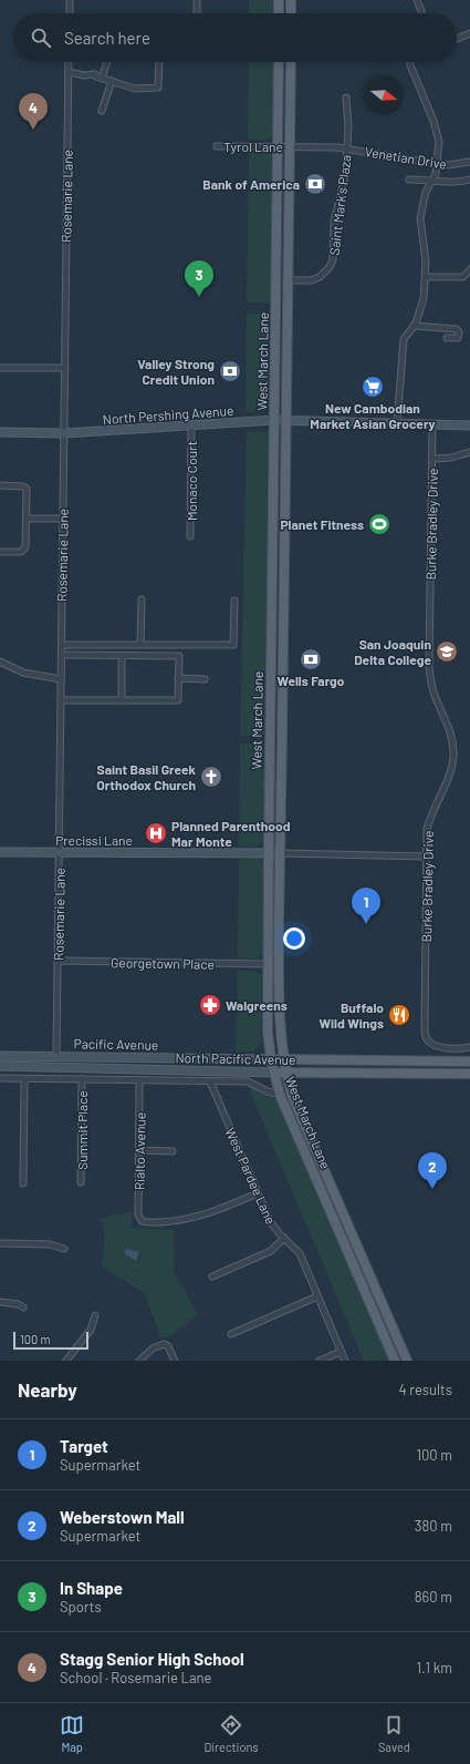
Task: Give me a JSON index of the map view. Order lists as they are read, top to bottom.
{
  "streets": {
    "main road": [
      "West March Lane",
      "North Pershing Avenue",
      "Precissi Lane",
      "Pacific Avenue",
      "North Pacific Avenue"
    ],
    "street": [
      "Tyrol Lane",
      "Venetian Drive",
      "Rosemarie Lane",
      "Saint Mark's Plaza",
      "Monaco Court",
      "Burke Bradley Drive",
      "Georgetown Place",
      "Summit Place",
      "Rialto Avenue",
      "West Pardee Lane"
    ]
  },
  "crossings": [
    ["Tyrol Lane", "Venetian Drive"],
    ["Tyrol Lane", "West March Lane"],
    ["Venetian Drive", "Saint Mark's Plaza"],
    ["Venetian Drive", "West March Lane"],
    ["Rosemarie Lane", "North Pershing Avenue"],
    ["Rosemarie Lane", "Precissi Lane"],
    ["Rosemarie Lane", "Georgetown Place"],
    ["Rosemarie Lane", "Pacific Avenue"],
    ["Saint Mark's Plaza", "West March Lane"],
    ["West March Lane", "North Pershing Avenue"],
    ["West March Lane", "Precissi Lane"],
    ["West March Lane", "Georgetown Place"],
    ["West March Lane", "Pacific Avenue"],
    ["West March Lane", "North Pacific Avenue"],
    ["North Pershing Avenue", "Monaco Court"],
    ["North Pershing Avenue", "Burke Bradley Drive"],
    ["Burke Bradley Drive", "Precissi Lane"],
    ["Rialto Avenue", "West Pardee Lane"]
  ],
  "places": {
    "bank": ["Bank of America", "Valley Strong Credit Union", "Wells Fargo"],
    "supermarket": ["New Cambodian Market Asian Grocery"],
    "sports": ["Planet Fitness"],
    "school or university": ["San Joaquin Delta College"],
    "church": ["Saint Basil Greek Orthodox Church"],
    "hospital": ["Planned Parenthood Mar Monte"],
    "pharmacy": ["Walgreens"],
    "restaurant": ["Buffalo Wild Wings"]
  },
  "scale_bar": "100 m",
  "north": "right",
  "page": {
    "search": "Search here",
    "pins": [
      "4",
      "3",
      "1",
      "2"
    ],
    "scale": "100 m",
    "heading": ["Nearby", "4 results"],
    "list": [
      {
        "mark": "1",
        "name": "Target",
        "note": "Supermarket",
        "value": "100 m"
      },
      {
        "mark": "2",
        "name": "Weberstown Mall",
        "note": "Supermarket",
        "value": "380 m"
      },
      {
        "mark": "3",
        "name": "In Shape",
        "note": "Sports",
        "value": "860 m"
      },
      {
        "mark": "4",
        "name": "Stagg Senior High School",
        "note": "School · Rosemarie Lane",
        "value": "1.1 km"
      }
    ],
    "nav": ["Map", "Directions", "Saved"]
  }
}
